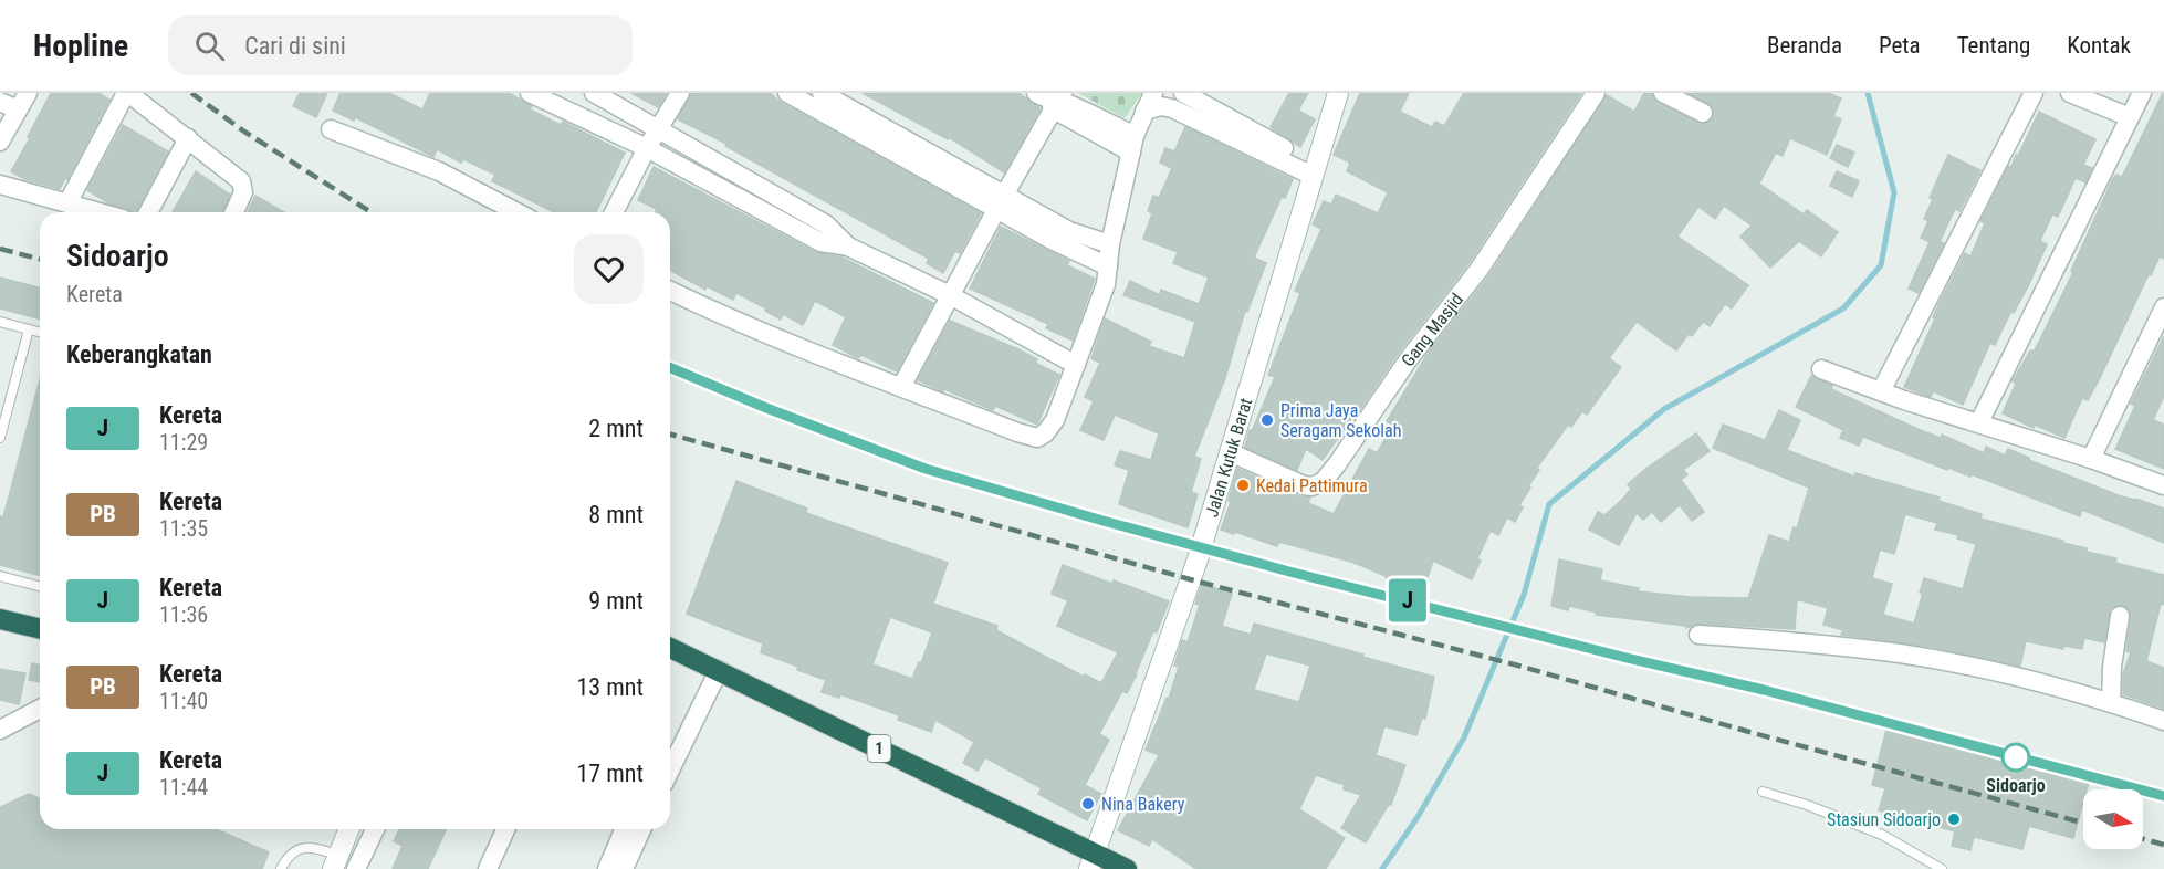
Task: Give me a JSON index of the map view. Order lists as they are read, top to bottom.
{
  "streets": {
    "highway": ["1"],
    "street": ["Gang Masjid", "Jalan Kutuk Barat"]
  },
  "crossings": [
    ["Gang Masjid", "Jalan Kutuk Barat"],
    ["Jalan Kutuk Barat", "1"]
  ],
  "places": [
    "Prima Jaya Seragam Sekolah",
    "Kedai Pattimura",
    "Sidoarjo",
    "Nina Bakery",
    "Stasiun Sidoarjo"
  ],
  "north": "right",
  "page": {
    "header": "Hopline",
    "search": "Cari di sini",
    "nav": [
      "Beranda",
      "Peta",
      "Tentang",
      "Kontak"
    ],
    "on_map": "J",
    "heading": [
      ["Sidoarjo", "Kereta"],
      "Keberangkatan"
    ],
    "list": [
      {
        "mark": "J",
        "name": "Kereta",
        "note": "11:29",
        "value": "2 mnt"
      },
      {
        "mark": "PB",
        "name": "Kereta",
        "note": "11:35",
        "value": "8 mnt"
      },
      {
        "mark": "J",
        "name": "Kereta",
        "note": "11:36",
        "value": "9 mnt"
      },
      {
        "mark": "PB",
        "name": "Kereta",
        "note": "11:40",
        "value": "13 mnt"
      },
      {
        "mark": "J",
        "name": "Kereta",
        "note": "11:44",
        "value": "17 mnt"
      }
    ]
  }
}
